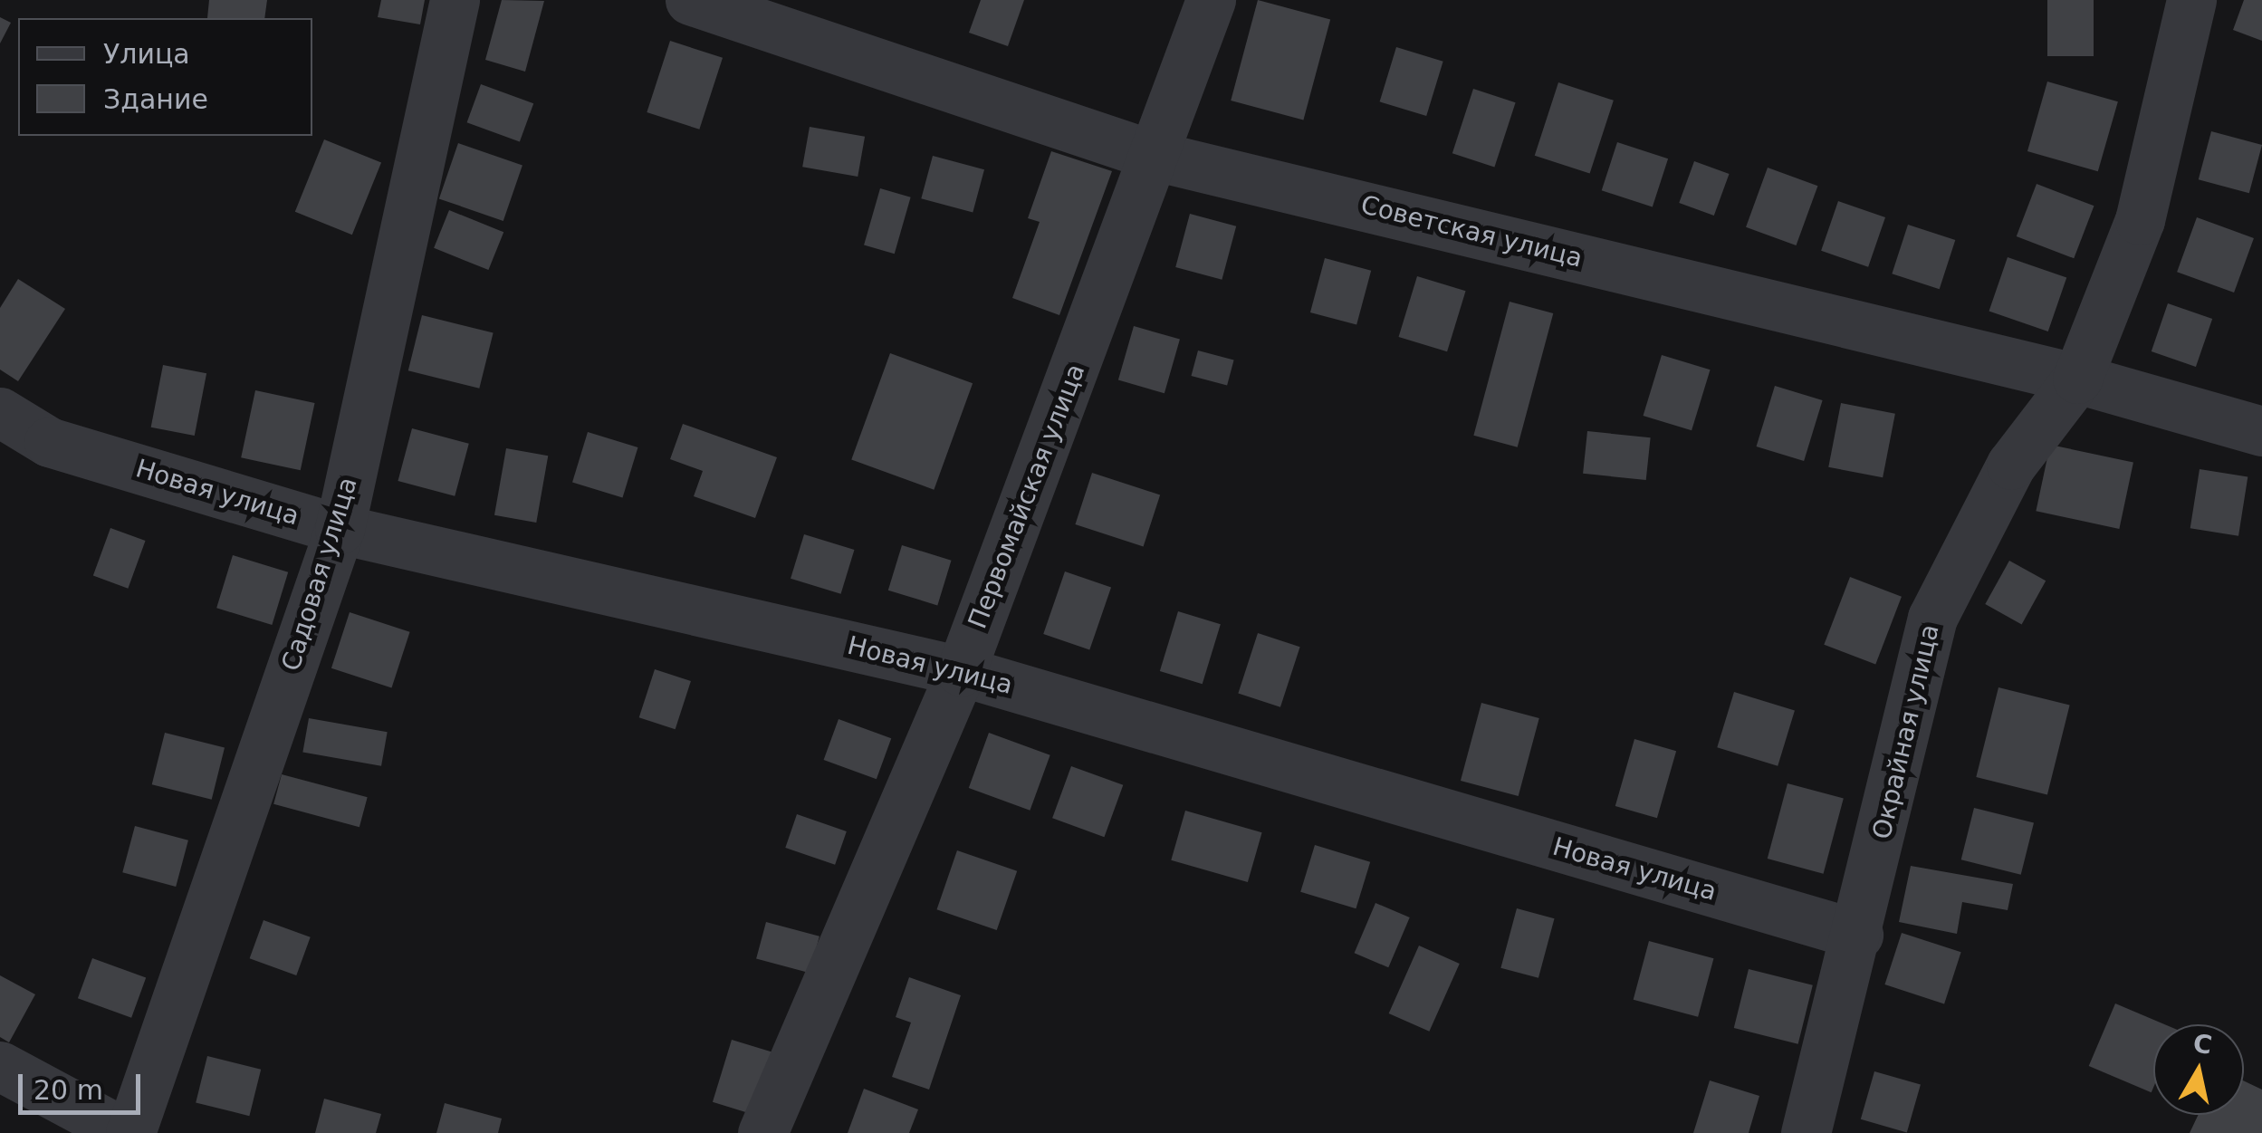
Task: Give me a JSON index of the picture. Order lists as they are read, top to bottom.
{
  "streets": {
    "street": [
      "Советская улица",
      "Новая улица",
      "Первомайская улица",
      "Садовая улица",
      "Окрайная улица"
    ]
  },
  "crossings": [
    ["Советская улица", "Первомайская улица"],
    ["Советская улица", "Окрайная улица"],
    ["Новая улица", "Первомайская улица"],
    ["Новая улица", "Садовая улица"],
    ["Новая улица", "Окрайная улица"]
  ],
  "legend": ["Улица", "Здание"],
  "scale_bar": "20 m",
  "north": "top"
}
